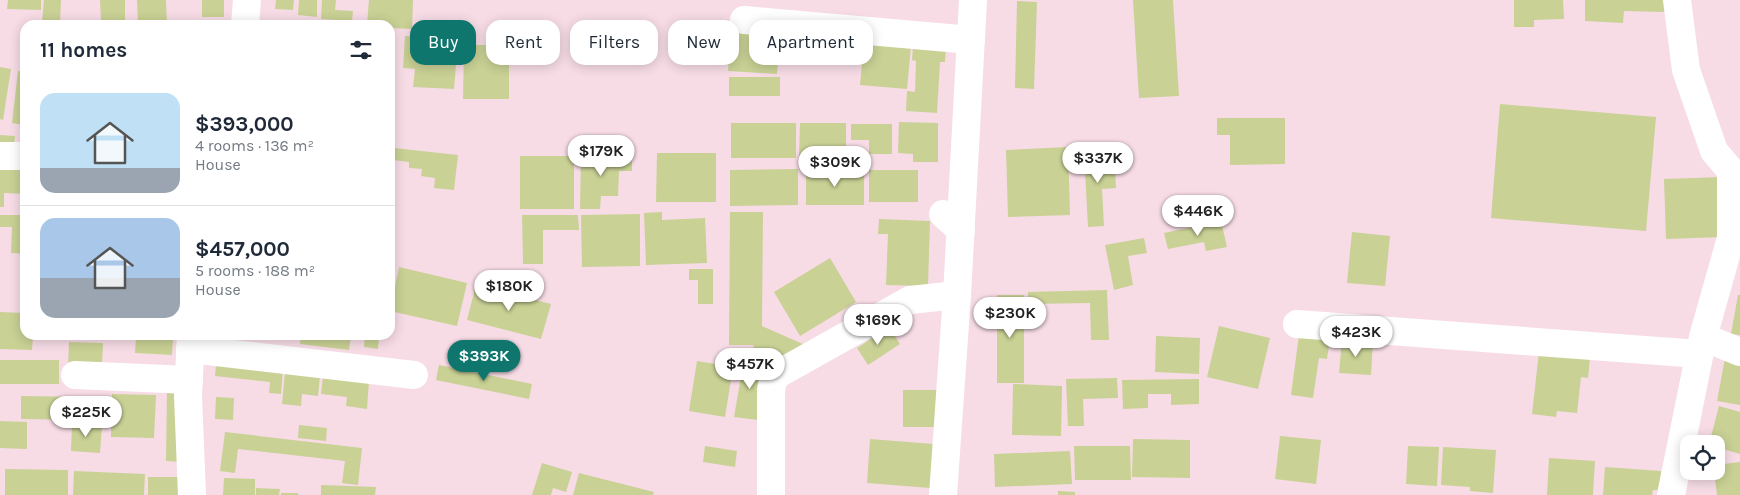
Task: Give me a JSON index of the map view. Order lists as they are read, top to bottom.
{
  "page": {
    "chip": [
      "Buy",
      "Rent",
      "Filters",
      "New",
      "Apartment"
    ],
    "heading": "11 homes",
    "list": [
      {
        "name": "$393,000",
        "note": "4 rooms · 136 m² · House"
      },
      {
        "name": "$457,000",
        "note": "5 rooms · 188 m² · House"
      }
    ],
    "price": [
      "$179K",
      "$337K",
      "$309K",
      "$446K",
      "$180K",
      "$230K",
      "$169K",
      "$423K",
      "$393K",
      "$457K",
      "$225K"
    ]
  }
}
